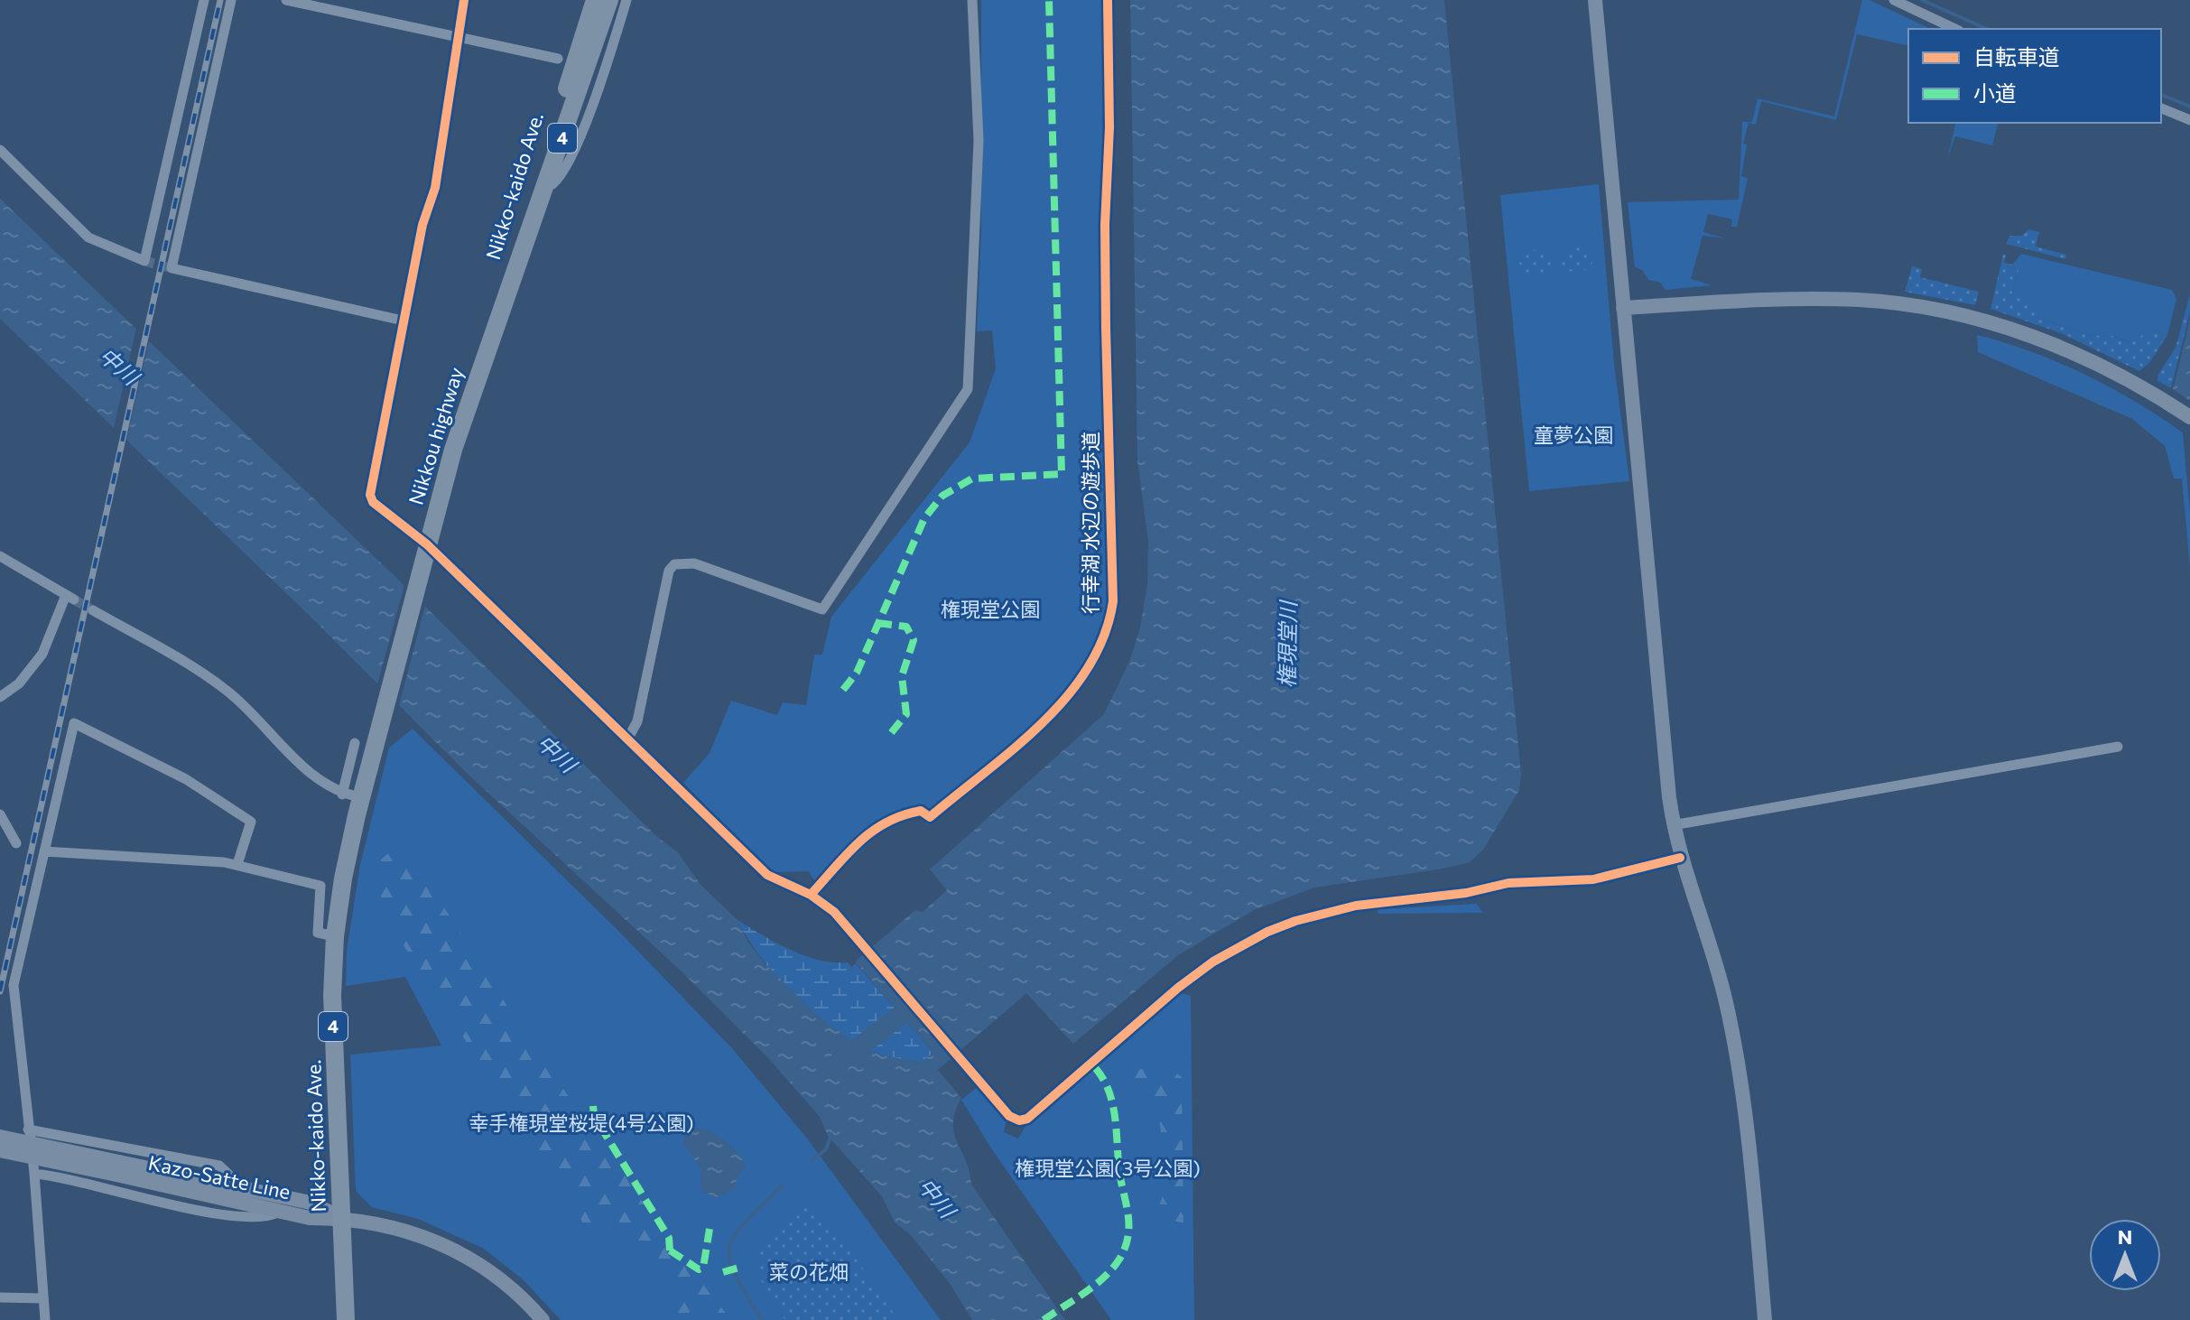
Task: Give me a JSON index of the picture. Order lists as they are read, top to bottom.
{
  "streets": {
    "highway": ["4", "Nikko-kaido Ave.", "Nikkou highway"],
    "street": ["Kazo-Satte Line"],
    "cycle path": ["行幸湖 水辺の遊歩道"]
  },
  "crossings": [
    ["Nikko-kaido Ave.", "Nikkou highway"],
    ["Nikko-kaido Ave.", "Kazo-Satte Line"]
  ],
  "water": ["中川", "権現堂川"],
  "parks": [
    "童夢公園",
    "権現堂公園",
    "幸手権現堂桜堤(4号公園)",
    "権現堂公園(3号公園)",
    "菜の花畑"
  ],
  "legend": ["自転車道", "小道"],
  "north": "top"
}
